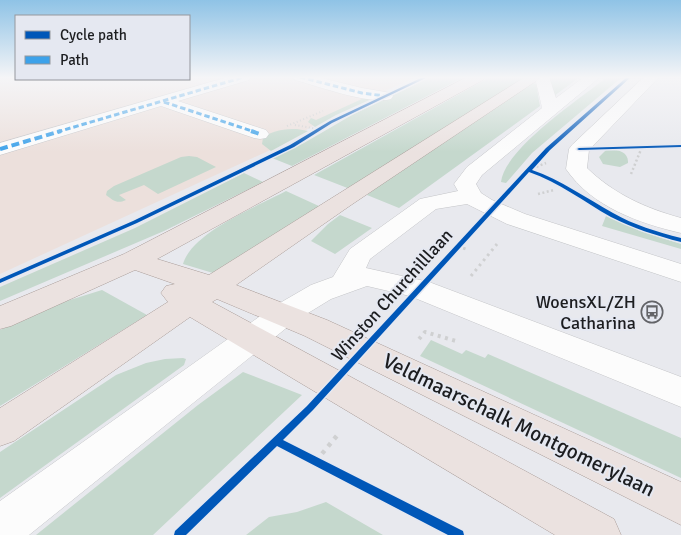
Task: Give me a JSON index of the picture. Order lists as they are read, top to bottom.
{
  "streets": {
    "main road": ["Veldmaarschalk Montgomerylaan"],
    "street": ["Winston Churchilllaan"]
  },
  "places": {
    "bus stop": ["WoensXL/ZH Catharina"]
  },
  "legend": ["Cycle path", "Path"]
}
